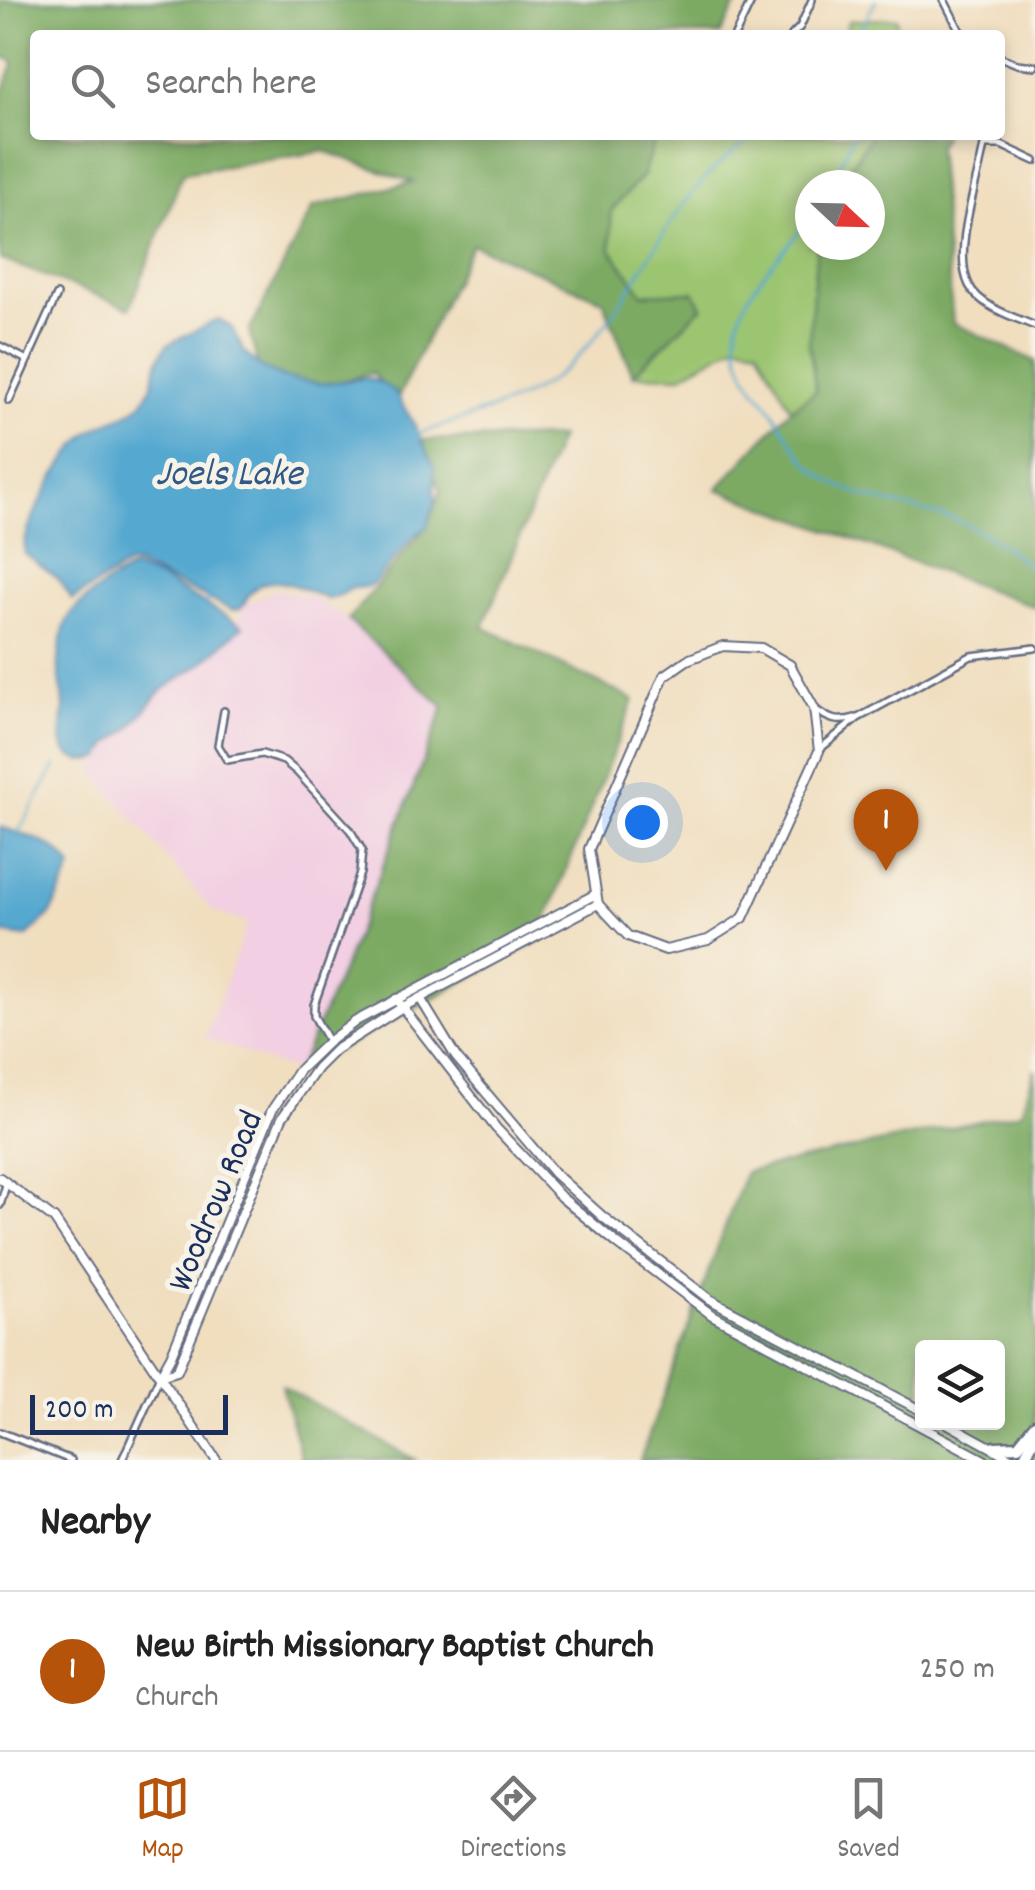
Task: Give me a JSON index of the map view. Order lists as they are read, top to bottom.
{
  "streets": {
    "street": ["Woodrow Road"]
  },
  "water": ["Joels Lake"],
  "scale_bar": "200 m",
  "north": "right",
  "page": {
    "search": "Search here",
    "pins": "1",
    "scale": "200 m",
    "heading": "Nearby",
    "list": [
      {
        "mark": "1",
        "name": "New Birth Missionary Baptist Church",
        "note": "Church",
        "value": "250 m"
      }
    ],
    "nav": ["Map", "Directions", "Saved"]
  }
}
